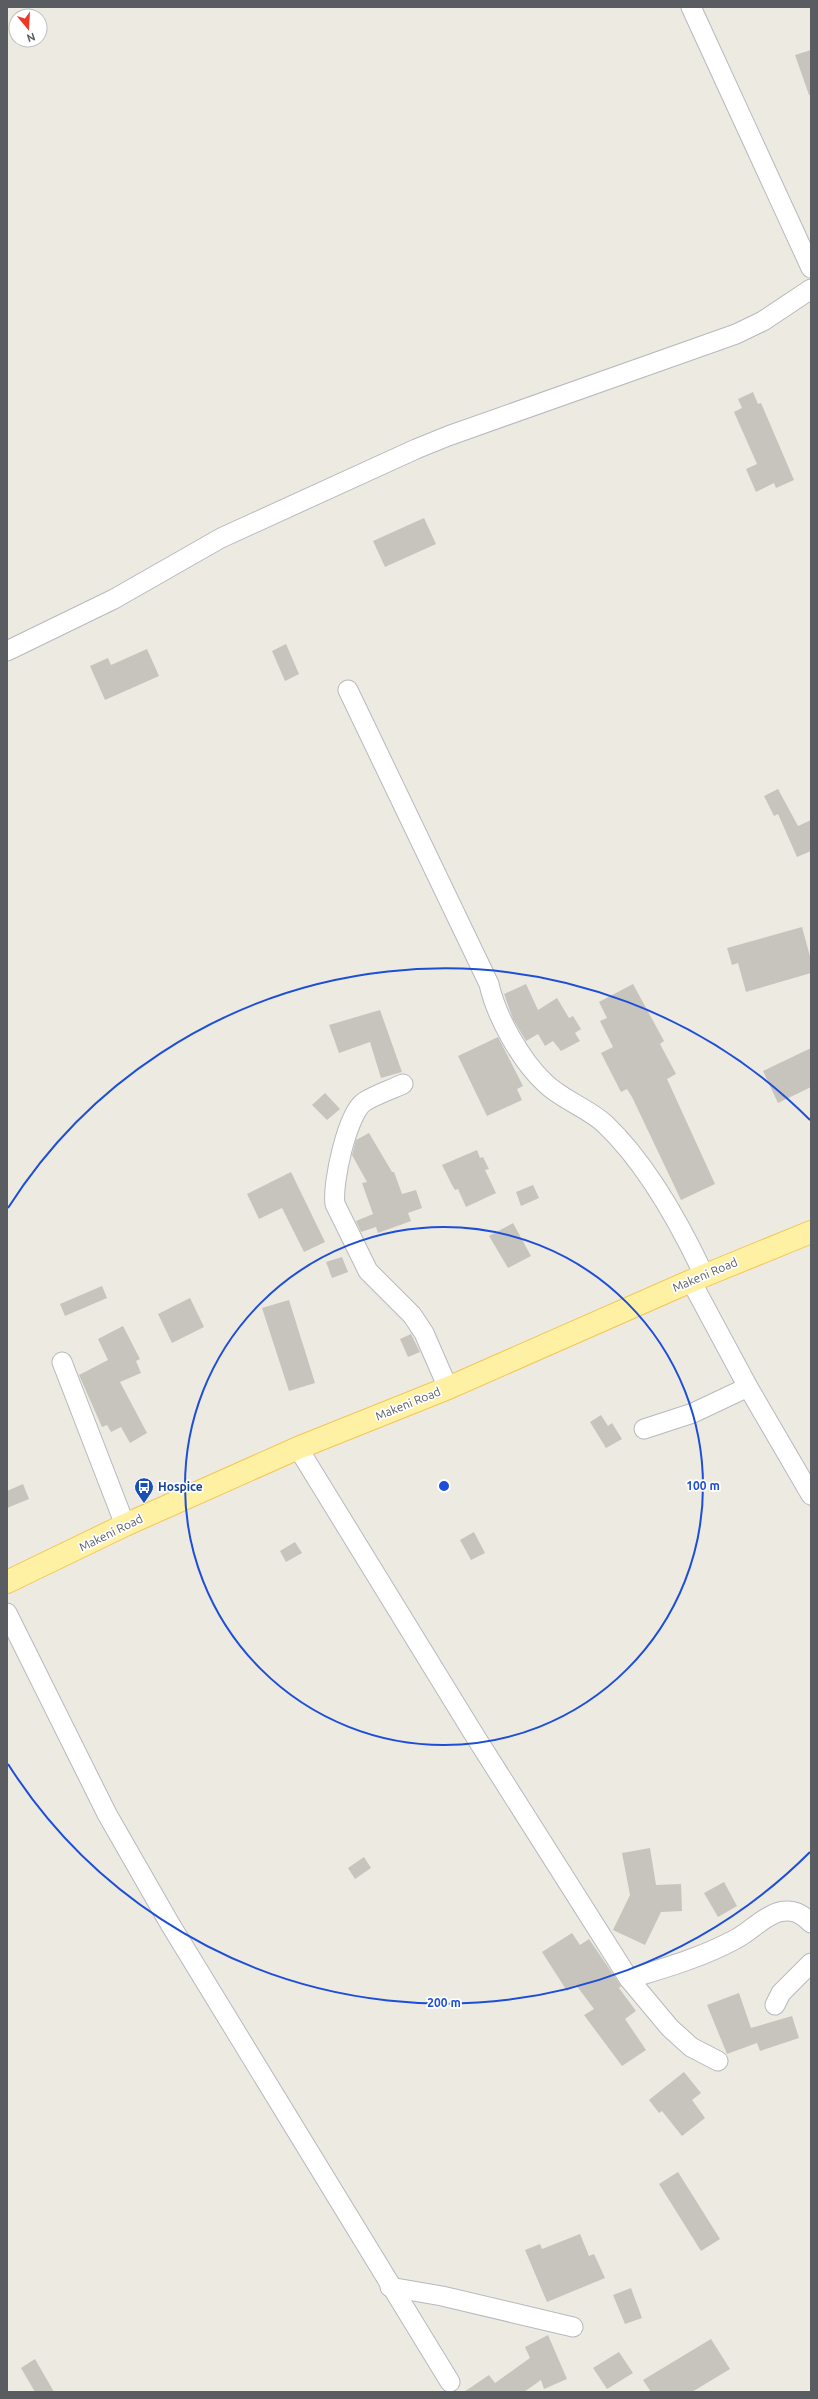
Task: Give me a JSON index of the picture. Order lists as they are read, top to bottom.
{
  "streets": {
    "main road": ["Makeni Road"]
  },
  "places": {
    "bus stop": ["Hospice"]
  },
  "north": "bottom",
  "rings": ["100 m", "200 m"]
}
